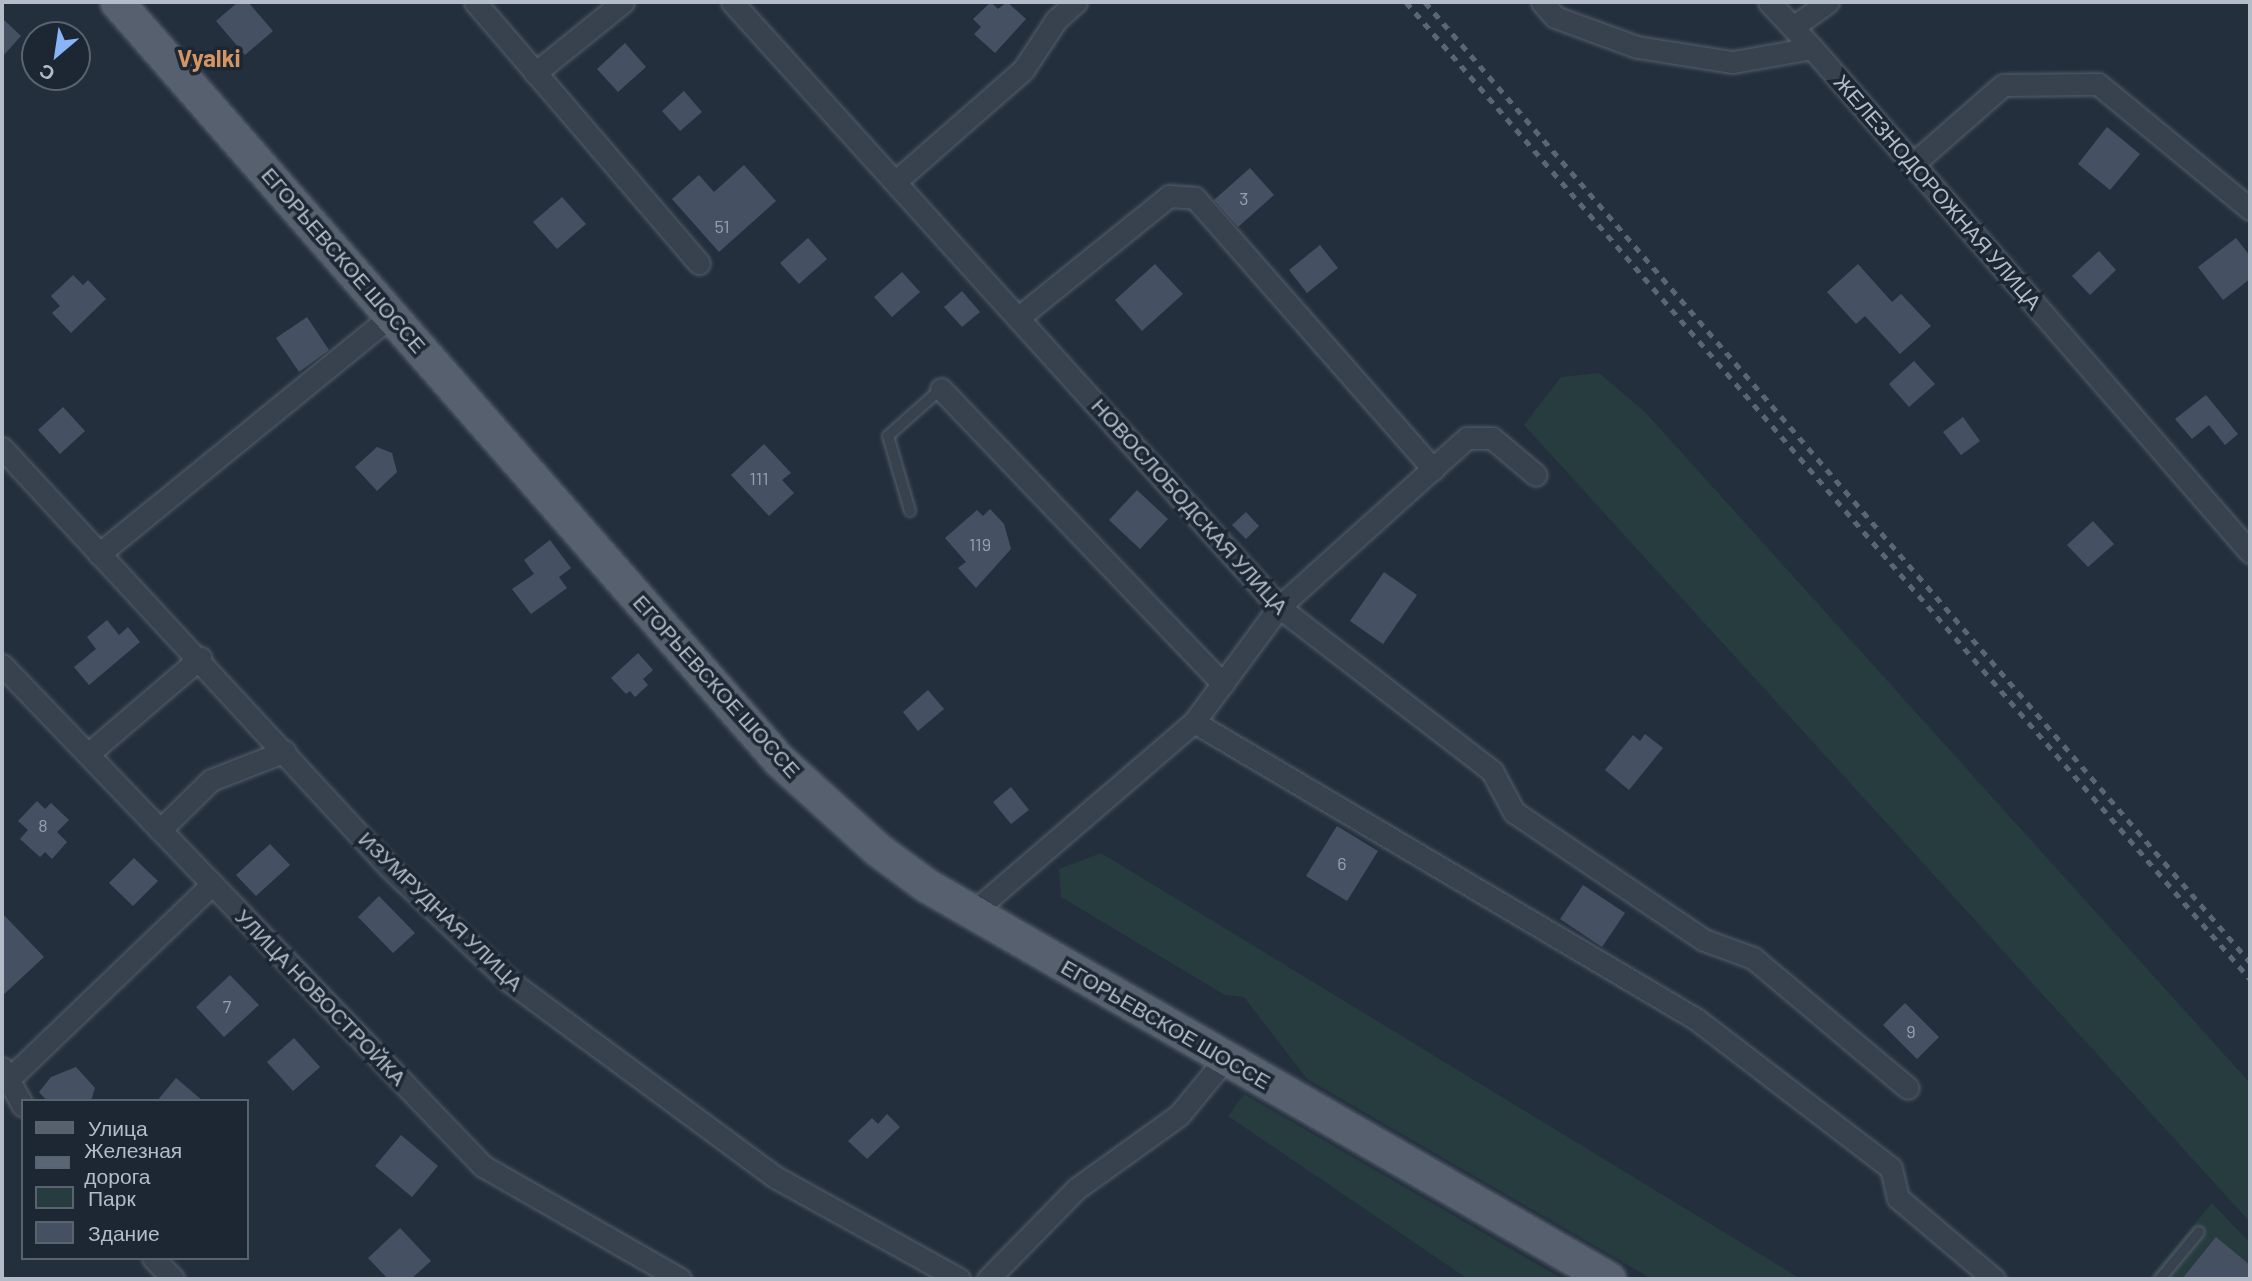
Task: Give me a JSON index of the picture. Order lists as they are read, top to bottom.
{
  "streets": {
    "main road": ["ЕГОРЬЕВСКОЕ ШОССЕ"],
    "street": [
      "ЖЕЛЕЗНОДОРОЖНАЯ УЛИЦА",
      "НОВОСЛОБОДСКАЯ УЛИЦА",
      "ИЗУМРУДНАЯ УЛИЦА",
      "УЛИЦА НОВОСТРОЙКА"
    ]
  },
  "districts": ["Vyalki"],
  "house_numbers": [
    "3",
    "51",
    "111",
    "119",
    "8",
    "6",
    "7",
    "9"
  ],
  "legend": [
    "Улица",
    "Железная дорога",
    "Парк",
    "Здание"
  ],
  "north": "bottom left"
}
